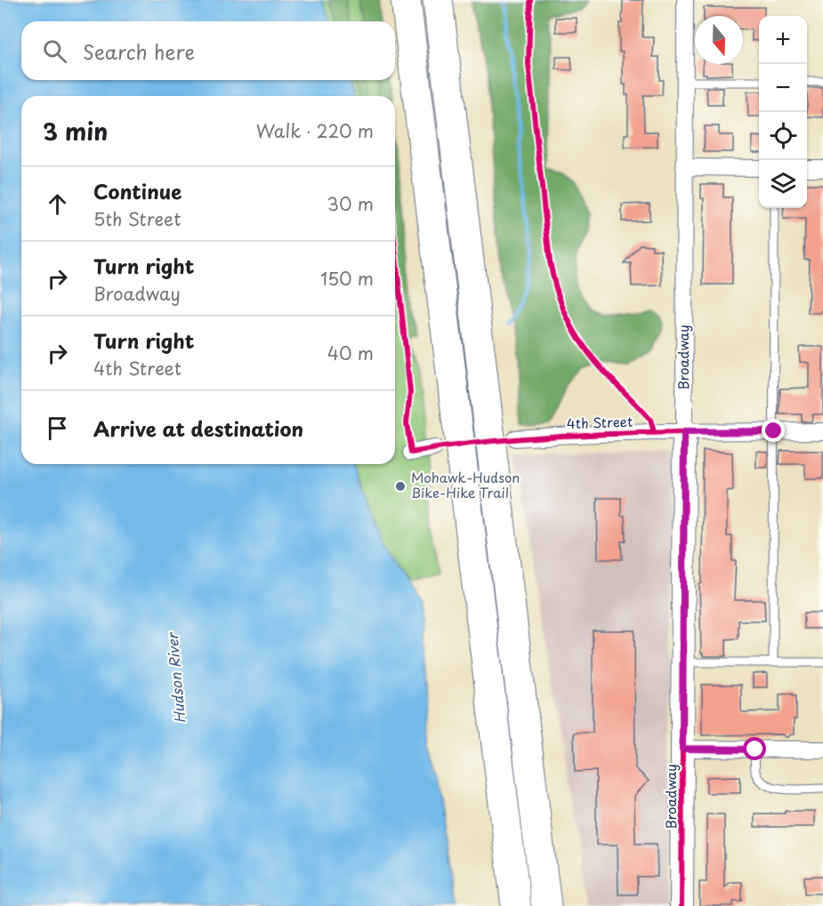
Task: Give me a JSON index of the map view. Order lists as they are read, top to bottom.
{
  "streets": {
    "street": ["Broadway", "4th Street"]
  },
  "crossings": [
    ["Broadway", "4th Street"]
  ],
  "water": ["Hudson River"],
  "places": ["Mohawk-Hudson Bike-Hike Trail"],
  "north": "bottom",
  "page": {
    "map_buttons": ["+", "−"],
    "search": "Search here",
    "heading": ["3 min", "Walk · 220 m"],
    "list": [
      ["Continue", "5th Street", "30 m"],
      ["Turn right", "Broadway", "150 m"],
      ["Turn right", "4th Street", "40 m"],
      "Arrive at destination"
    ]
  }
}
